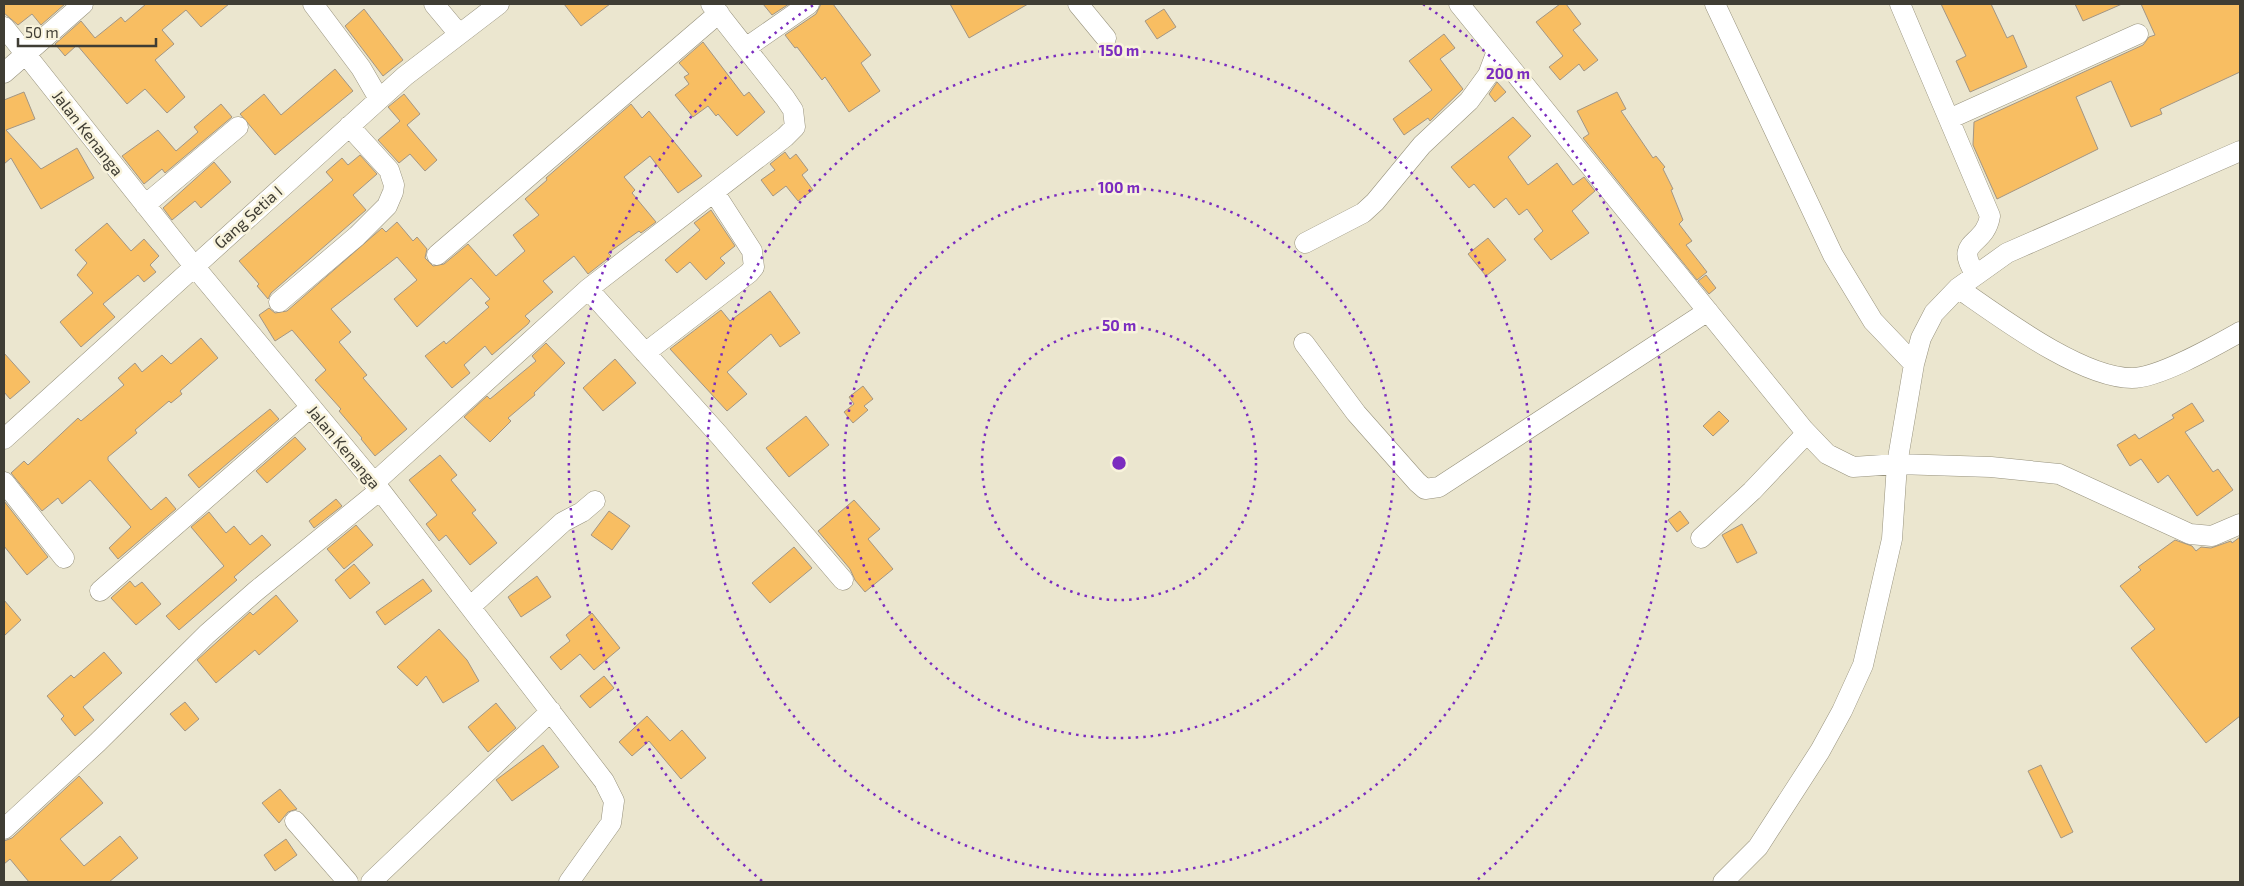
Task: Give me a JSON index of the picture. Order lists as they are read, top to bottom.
{
  "streets": {
    "street": ["Jalan Kenanga", "Gang Setia I"]
  },
  "crossings": [
    ["Jalan Kenanga", "Gang Setia I"]
  ],
  "scale_bar": "50 m",
  "rings": [
    "150 m",
    "200 m",
    "100 m",
    "50 m"
  ]
}
